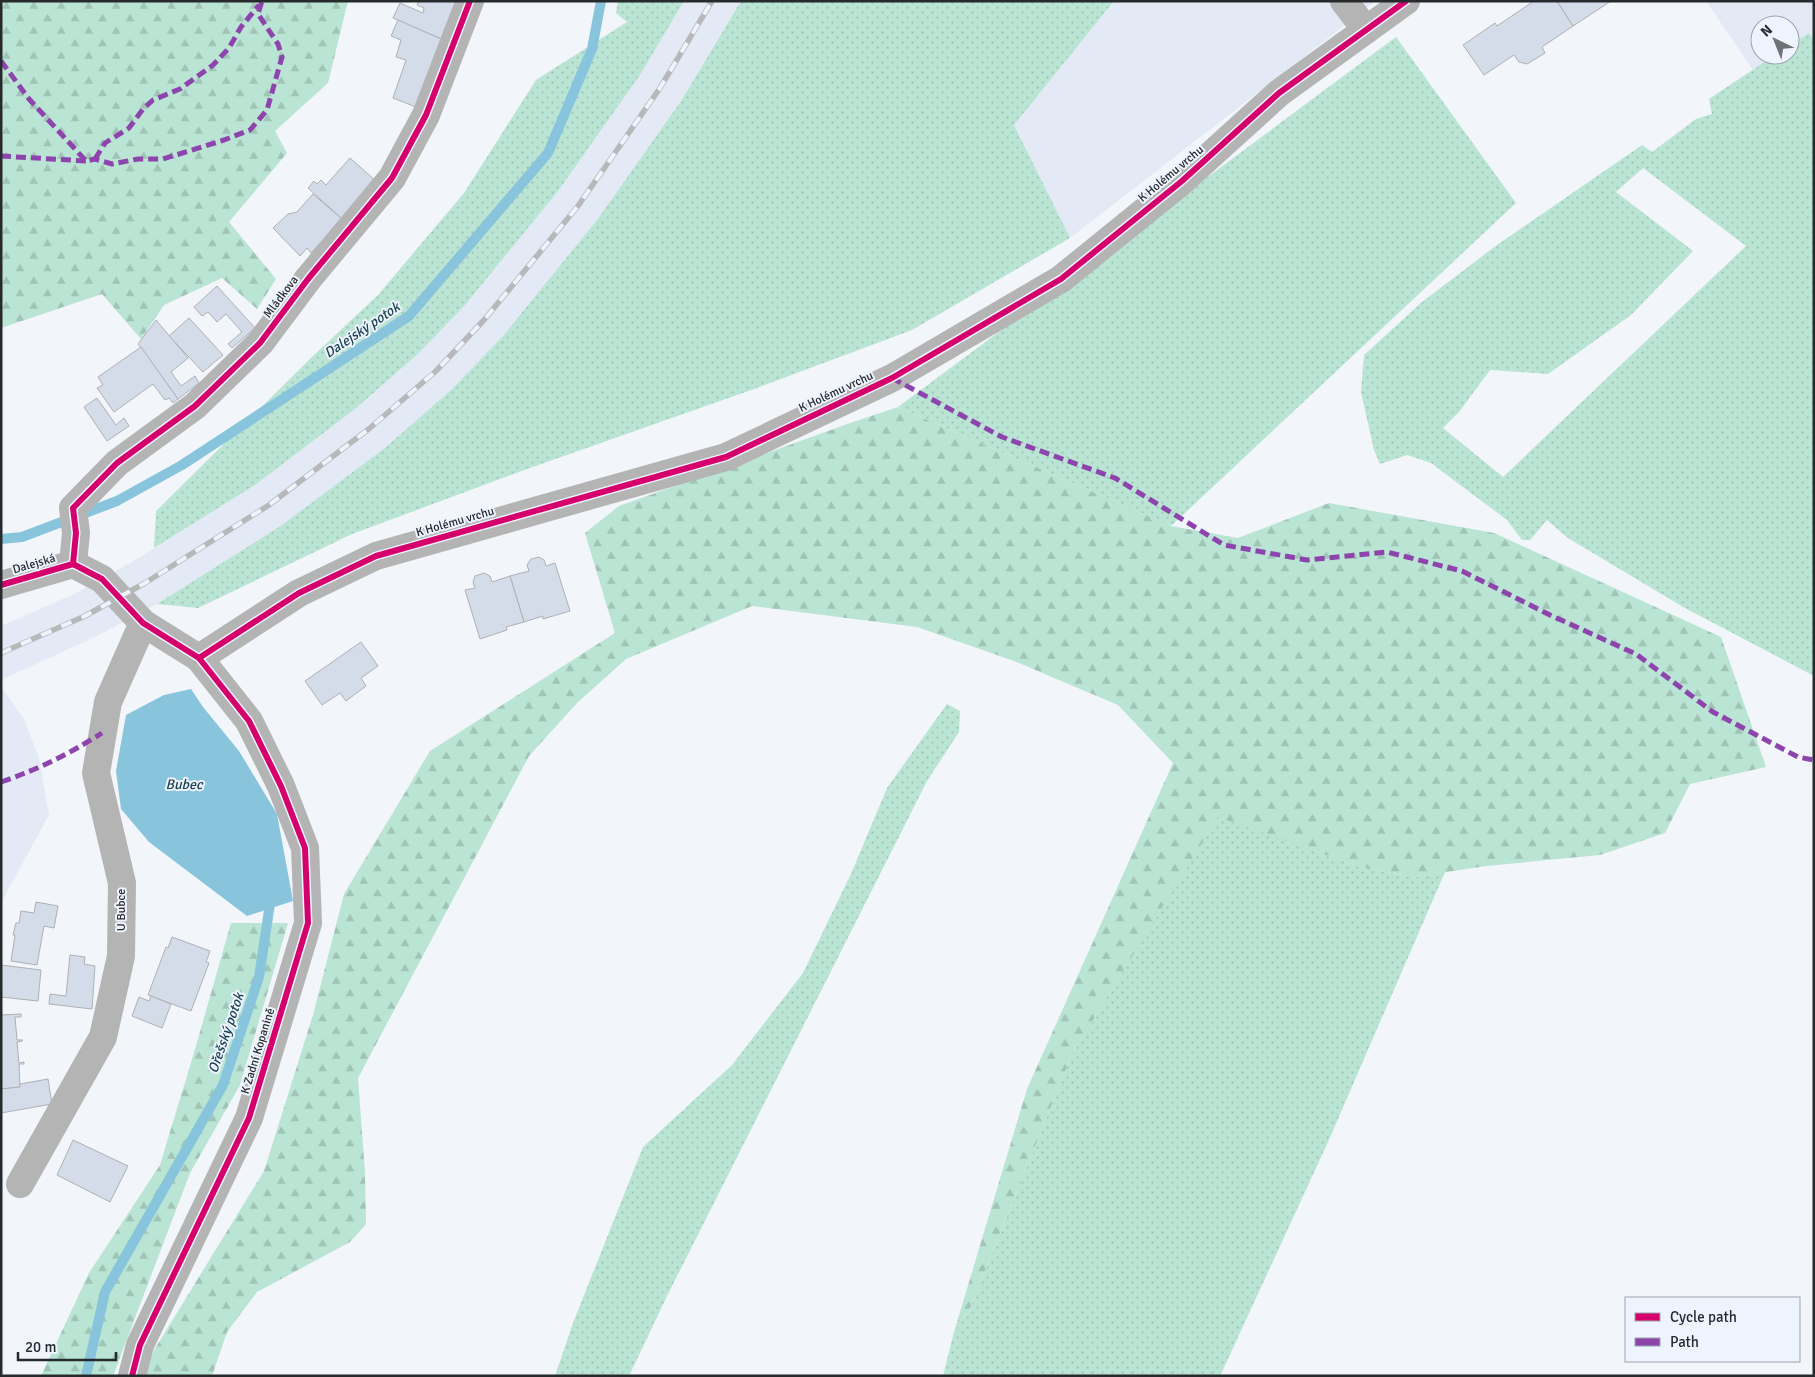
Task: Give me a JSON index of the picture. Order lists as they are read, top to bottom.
{
  "streets": {
    "street": [
      "K Holému vrchu",
      "Mládkova",
      "Dalejská",
      "U Bubce",
      "K Zadní Kopanině"
    ]
  },
  "crossings": [
    ["K Holému vrchu", "K Zadní Kopanině"],
    ["Mládkova", "Dalejská"],
    ["Mládkova", "K Zadní Kopanině"],
    ["Dalejská", "K Zadní Kopanině"],
    ["U Bubce", "K Zadní Kopanině"]
  ],
  "water": ["Dalejský potok", "Bubec", "Ořešský potok"],
  "legend": ["Cycle path", "Path"],
  "scale_bar": "20 m",
  "north": "top left"
}
